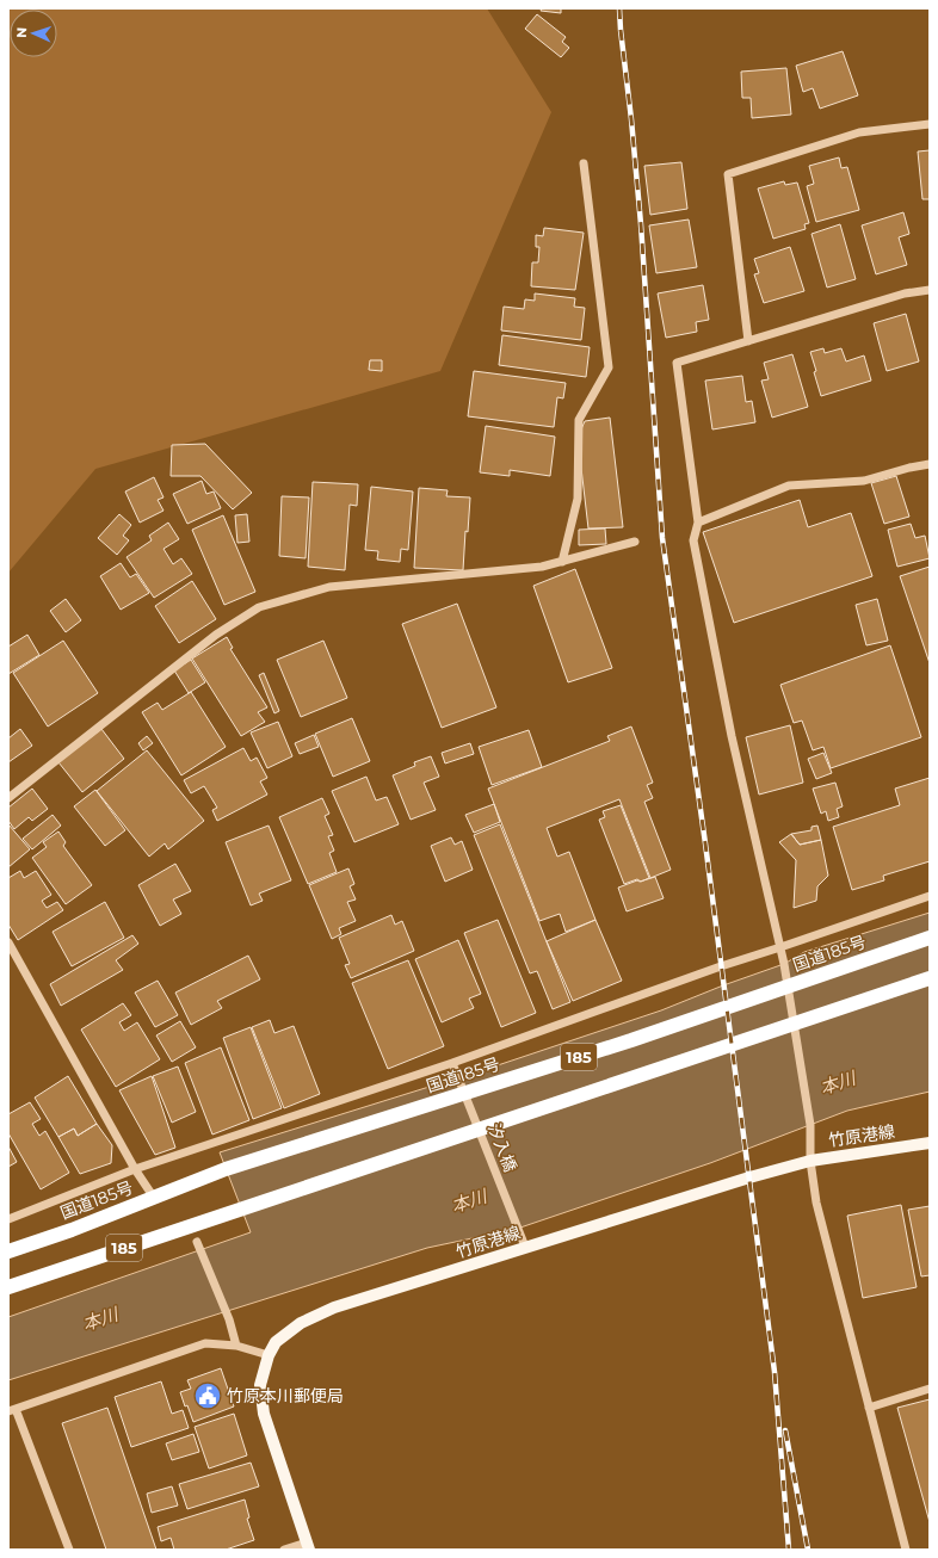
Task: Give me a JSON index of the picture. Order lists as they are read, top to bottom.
{
  "streets": {
    "highway": ["国道185号", "185"],
    "main road": ["竹原港線"],
    "street": ["汐入橋"]
  },
  "crossings": [
    ["竹原港線", "汐入橋"]
  ],
  "water": ["本川"],
  "places": {
    "public building": ["竹原本川郵便局"]
  },
  "north": "left"
}
